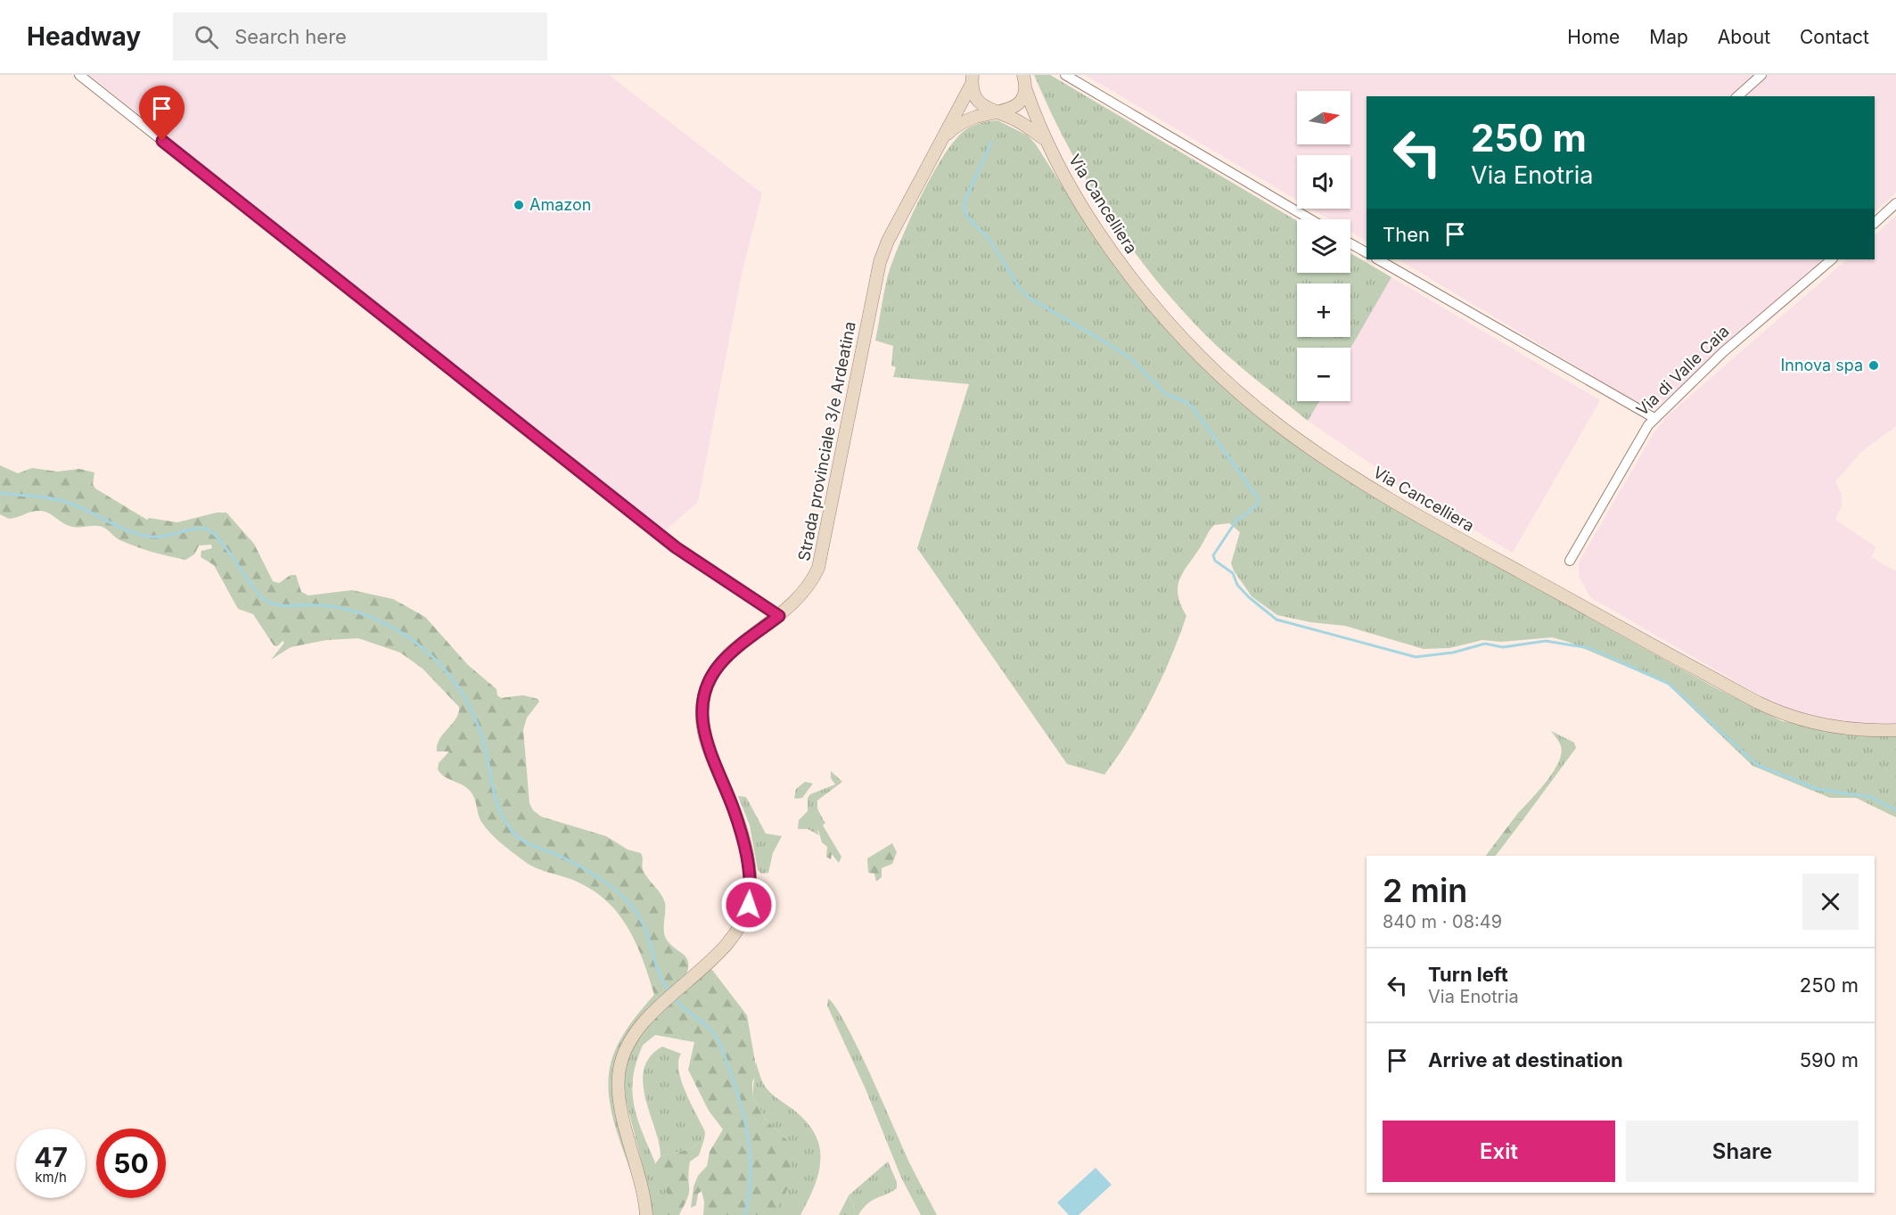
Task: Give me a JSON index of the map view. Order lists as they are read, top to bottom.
{
  "streets": {
    "main road": ["Via Cancelliera", "Strada provinciale 3/e Ardeatina"],
    "street": ["Via di Valle Caia"]
  },
  "places": ["Amazon", "Innova spa"],
  "north": "right",
  "page": {
    "header": "Headway",
    "search": "Search here",
    "nav": [
      "Home",
      "Map",
      "About",
      "Contact"
    ],
    "map_buttons": ["+", "−"],
    "turn": ["250 m", "Via Enotria"],
    "then": "Then",
    "heading": ["2 min", "840 m · 08:49"],
    "list": [
      {
        "name": "Turn left",
        "note": "Via Enotria",
        "value": "250 m"
      },
      {
        "name": "Arrive at destination",
        "value": "590 m"
      }
    ],
    "buttons": ["Exit", "Share"],
    "speed": "47 km/h",
    "limit": "50"
  }
}
